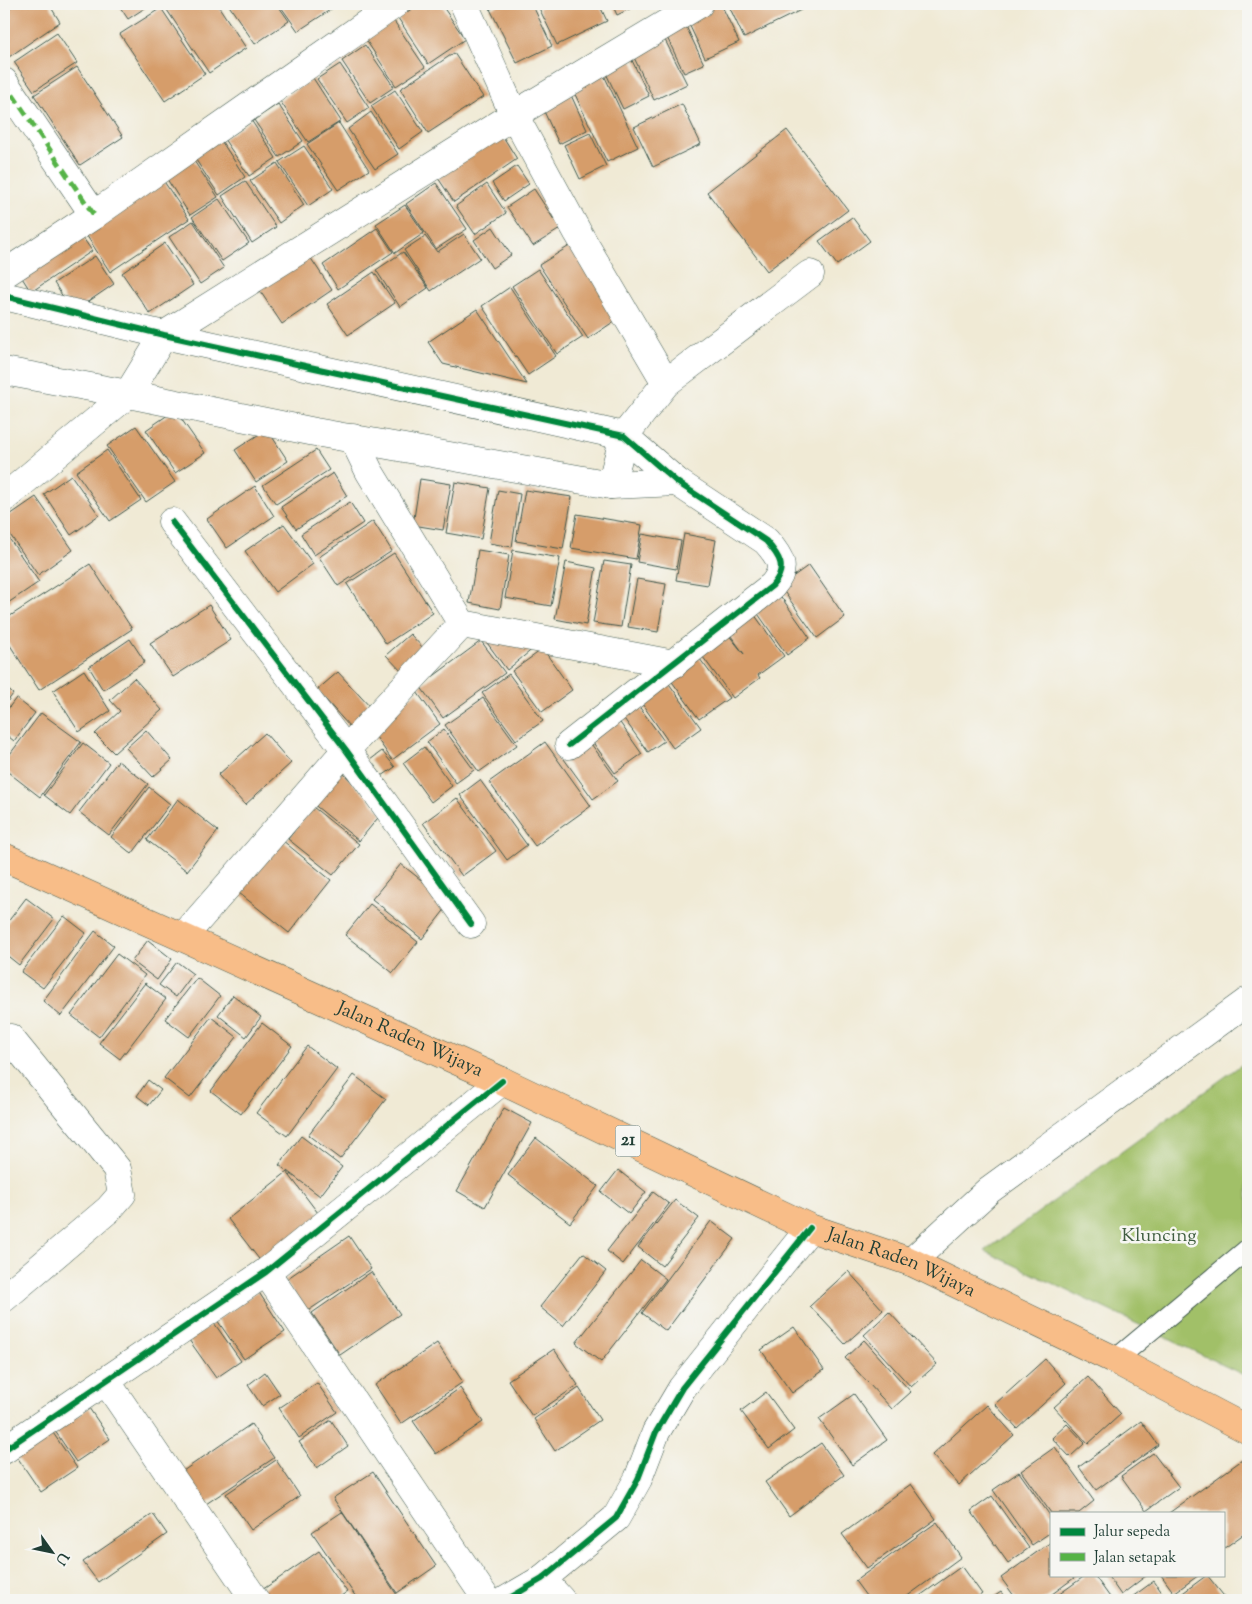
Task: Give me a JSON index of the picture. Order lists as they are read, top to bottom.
{
  "streets": {
    "highway": ["Jalan Raden Wijaya", "21"]
  },
  "parks": ["Kluncing"],
  "legend": ["Jalur sepeda", "Jalan setapak"],
  "north": "bottom right"
}
